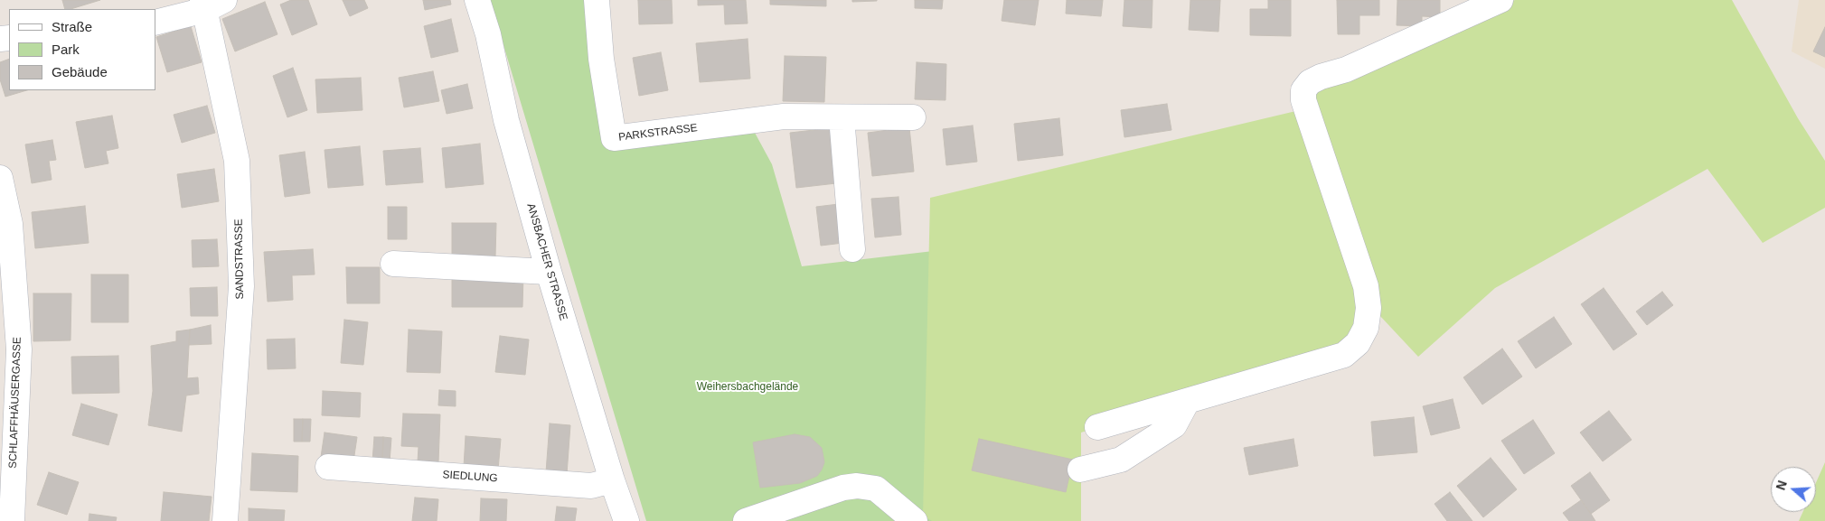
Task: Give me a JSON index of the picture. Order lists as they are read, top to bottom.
{
  "streets": {
    "street": [
      "PARKSTRASSE",
      "SANDSTRASSE",
      "ANSBACHER STRASSE",
      "SCHLAFFHÄUSERGASSE",
      "SIEDLUNG"
    ]
  },
  "crossings": [
    ["ANSBACHER STRASSE", "SIEDLUNG"]
  ],
  "parks": ["Weihersbachgelände"],
  "legend": ["Straße", "Park", "Gebäude"],
  "north": "left"
}
